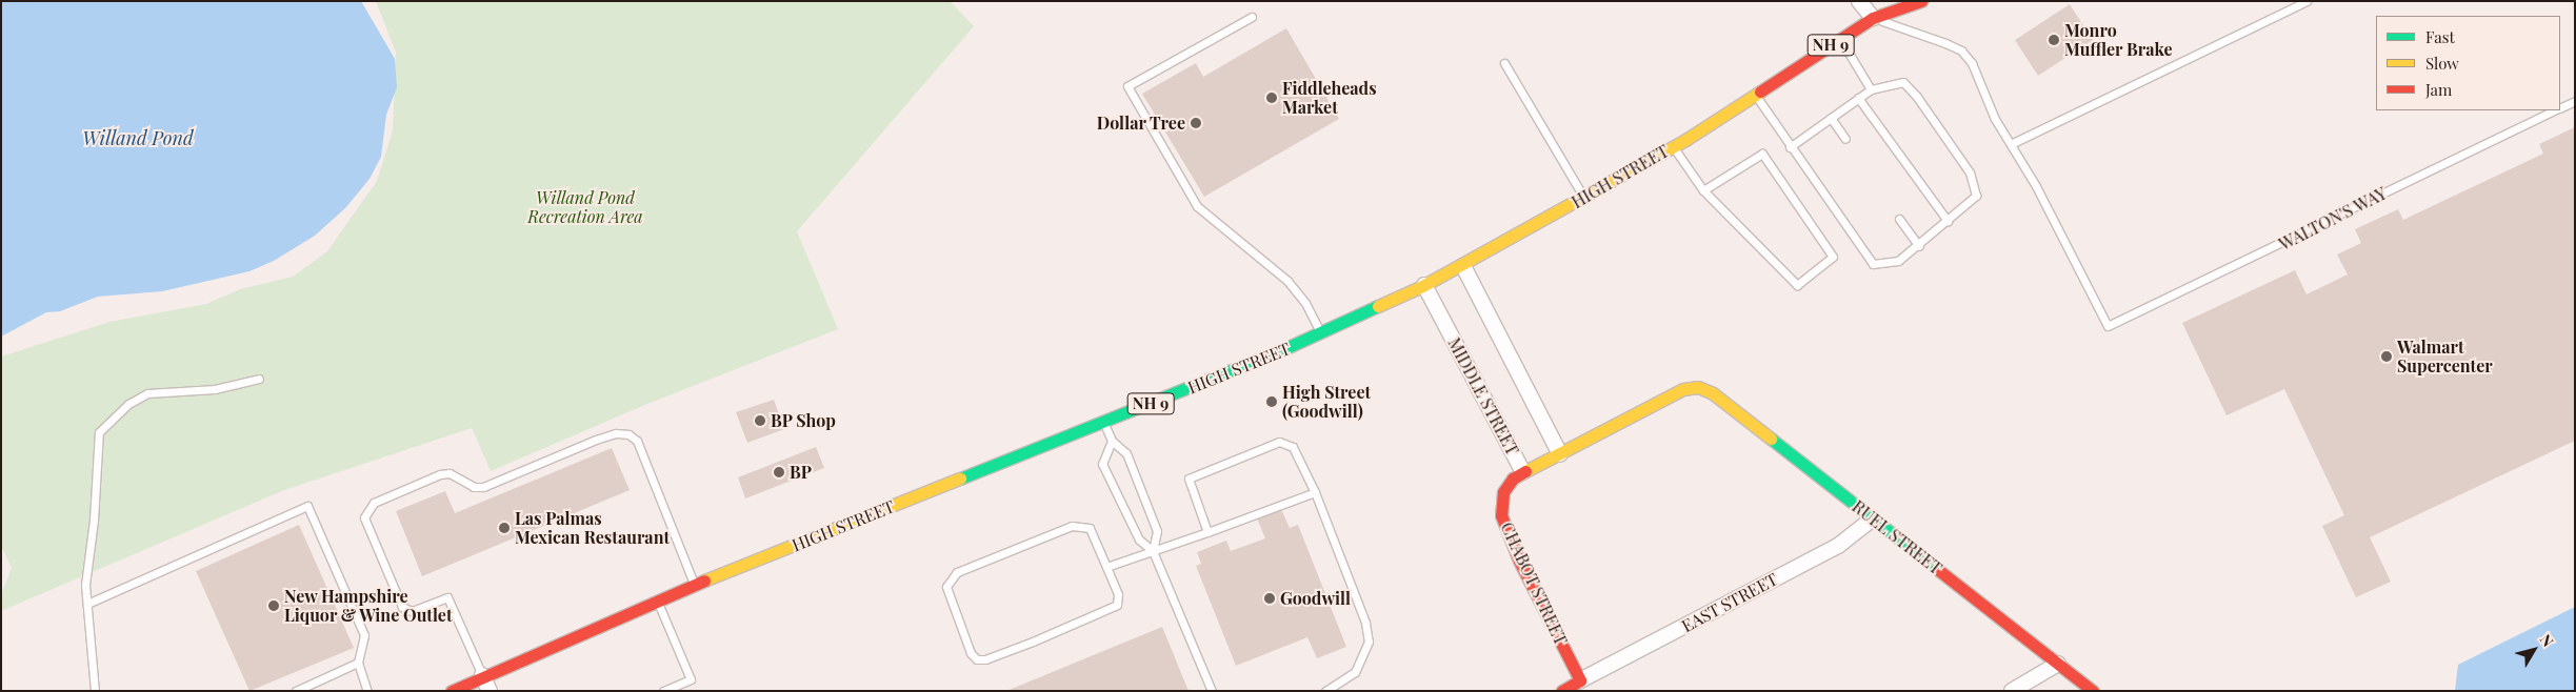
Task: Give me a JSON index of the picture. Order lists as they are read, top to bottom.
{
  "streets": {
    "main road": [
      "NH 9",
      "HIGH STREET",
      "MIDDLE STREET",
      "RUEL STREET",
      "CHABOT STREET"
    ],
    "street": ["EAST STREET"],
    "lane": ["WALTON'S WAY"]
  },
  "crossings": [
    ["HIGH STREET", "MIDDLE STREET"],
    ["MIDDLE STREET", "RUEL STREET"],
    ["MIDDLE STREET", "CHABOT STREET"],
    ["RUEL STREET", "EAST STREET"],
    ["CHABOT STREET", "EAST STREET"]
  ],
  "water": ["Willand Pond"],
  "parks": ["Willand Pond Recreation Area"],
  "places": [
    "Monro Muffler Brake",
    "Fiddleheads Market",
    "Dollar Tree",
    "Walmart Supercenter",
    "High Street (Goodwill)",
    "BP Shop",
    "BP",
    "Las Palmas Mexican Restaurant",
    "Goodwill",
    "New Hampshire Liquor & Wine Outlet"
  ],
  "legend": ["Fast", "Slow", "Jam"],
  "north": "top right"
}
